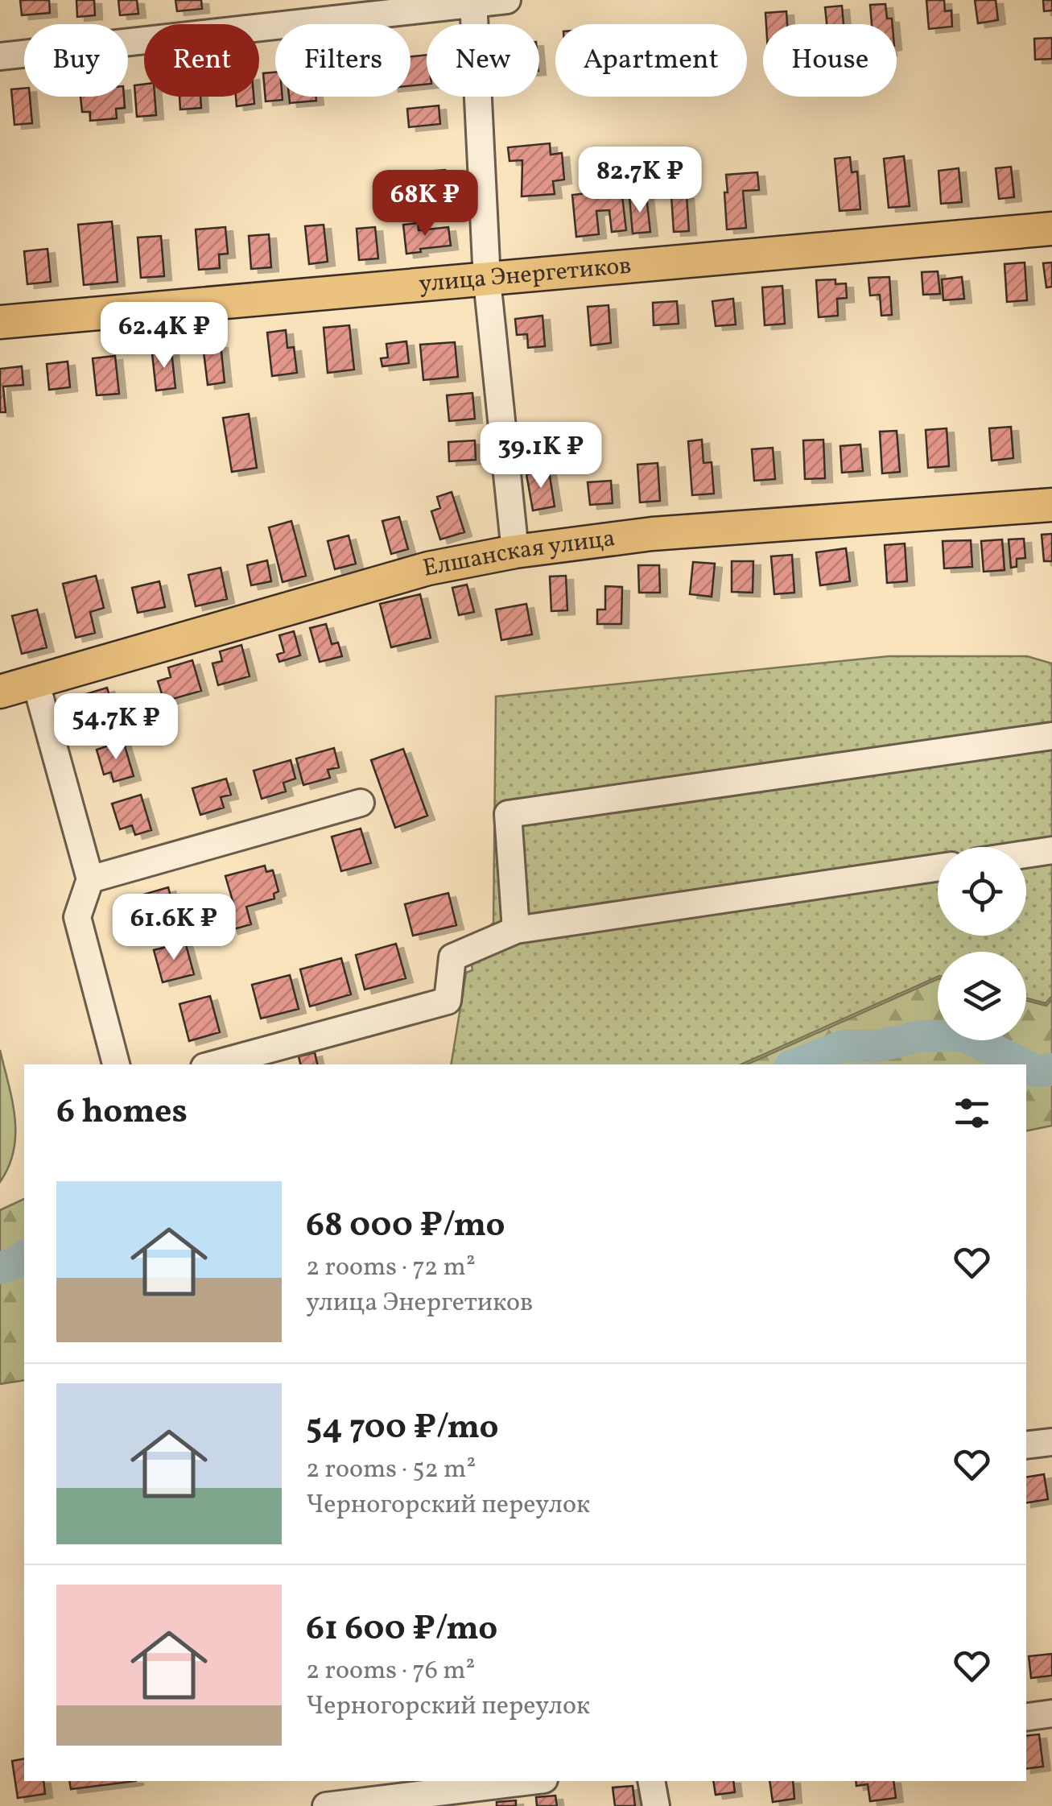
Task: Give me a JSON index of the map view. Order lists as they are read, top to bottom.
{
  "streets": {
    "main road": ["улица Энергетиков", "Елшанская улица"]
  },
  "page": {
    "chip": [
      "Buy",
      "Rent",
      "Filters",
      "New",
      "Apartment",
      "House"
    ],
    "price": [
      "82.7K ₽",
      "68K ₽",
      "62.4K ₽",
      "39.1K ₽",
      "54.7K ₽",
      "61.6K ₽"
    ],
    "heading": "6 homes",
    "list": [
      {
        "name": "68 000 ₽/mo",
        "note": "2 rooms · 72 m² · улица Энергетиков"
      },
      {
        "name": "54 700 ₽/mo",
        "note": "2 rooms · 52 m² · Черногорский переулок"
      },
      {
        "name": "61 600 ₽/mo",
        "note": "2 rooms · 76 m² · Черногорский переулок"
      }
    ]
  }
}
